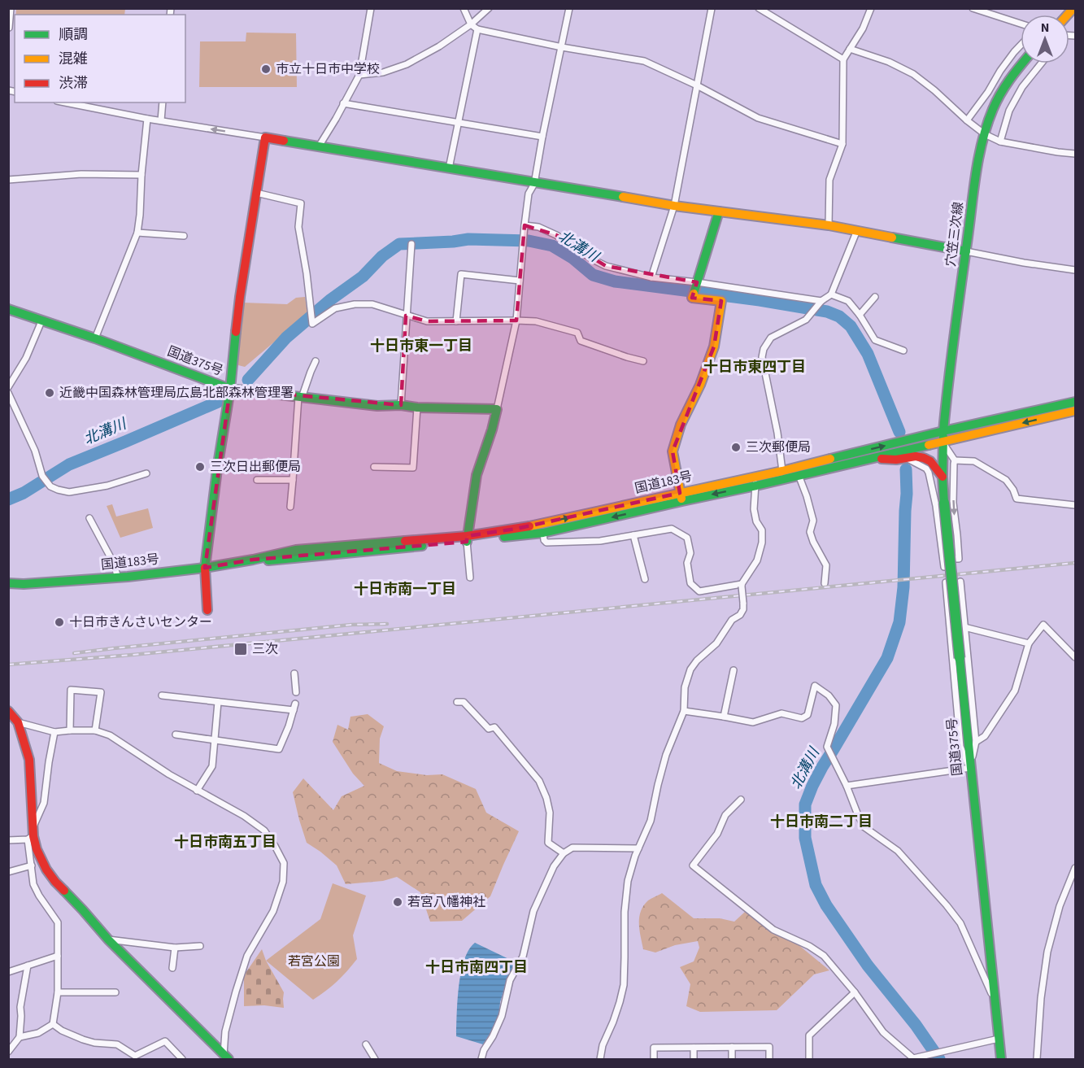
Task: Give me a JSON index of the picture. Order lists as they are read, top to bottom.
{
  "streets": {
    "main road": ["穴笠三次線", "国道375号", "国道183号"]
  },
  "crossings": [
    ["穴笠三次線", "国道375号"],
    ["穴笠三次線", "国道183号"],
    ["国道375号", "国道183号"]
  ],
  "districts": [
    "十日市東一丁目",
    "十日市東四丁目",
    "十日市南一丁目",
    "十日市南二丁目",
    "十日市南五丁目",
    "十日市南四丁目"
  ],
  "water": ["北溝川"],
  "parks": ["若宮公園"],
  "places": {
    "other": [
      "市立十日市中学校",
      "近畿中国森林管理局広島北部森林管理署",
      "三次郵便局",
      "三次日出郵便局",
      "十日市きんさいセンター",
      "若宮八幡神社"
    ],
    "transit": ["三次"]
  },
  "legend": ["順調", "混雑", "渋滞"],
  "north": "top"
}
